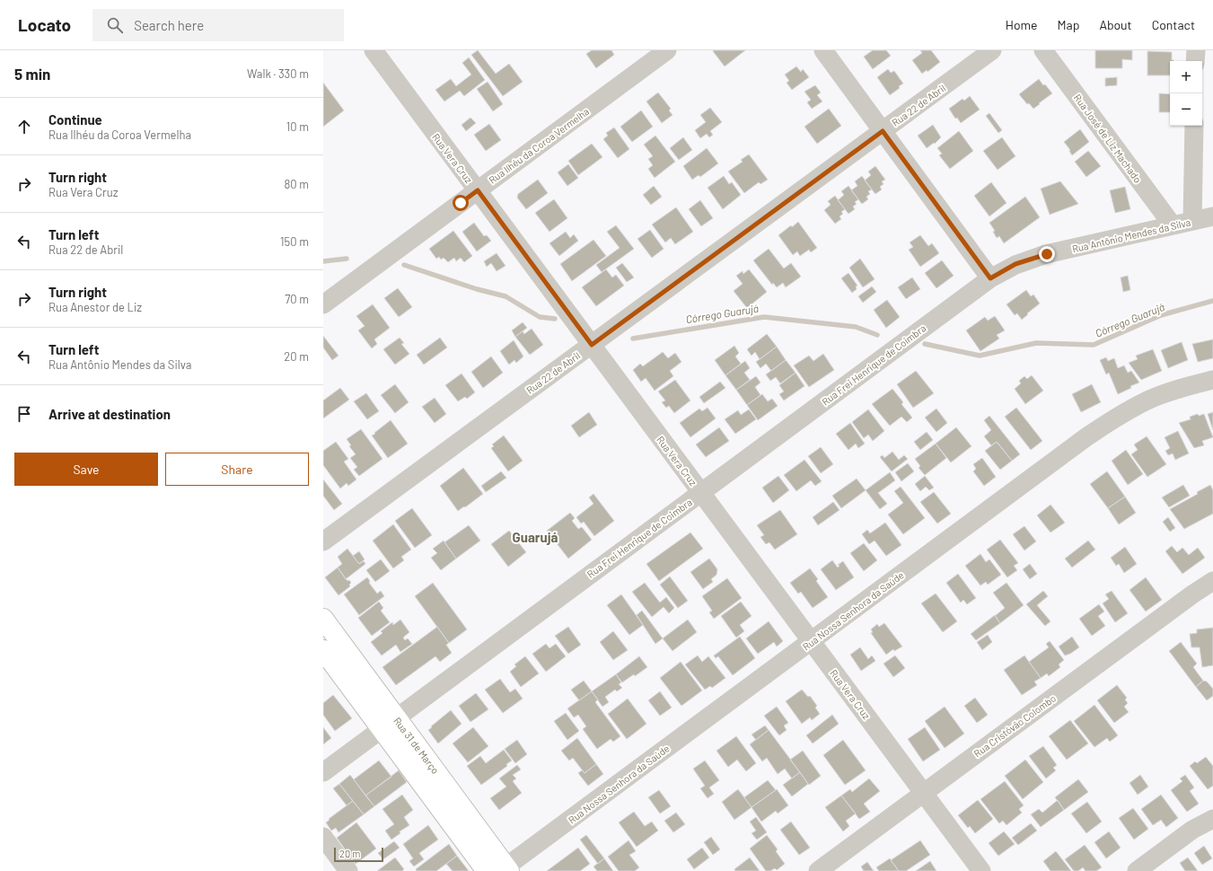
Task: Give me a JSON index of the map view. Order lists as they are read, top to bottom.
{
  "streets": {
    "main road": ["Rua 31 de Março"],
    "street": [
      "Rua 22 de Abril",
      "Rua José de Liz Machado",
      "Rua Ilhéu da Coroa Vermelha",
      "Rua Vera Cruz",
      "Rua Antônio Mendes da Silva",
      "Rua Frei Henrique de Coimbra",
      "Rua Nossa Senhora da Saúde",
      "Rua Cristóvão Colombo"
    ]
  },
  "crossings": [
    ["Rua 22 de Abril", "Rua Vera Cruz"],
    ["Rua José de Liz Machado", "Rua Antônio Mendes da Silva"],
    ["Rua Ilhéu da Coroa Vermelha", "Rua Vera Cruz"],
    ["Rua Vera Cruz", "Rua Frei Henrique de Coimbra"],
    ["Rua Vera Cruz", "Rua Nossa Senhora da Saúde"],
    ["Rua Vera Cruz", "Rua Cristóvão Colombo"],
    ["Rua Antônio Mendes da Silva", "Rua Frei Henrique de Coimbra"],
    ["Rua Frei Henrique de Coimbra", "Rua 31 de Março"],
    ["Rua Nossa Senhora da Saúde", "Rua 31 de Março"]
  ],
  "districts": ["Guarujá"],
  "water": ["Córrego Guarujá"],
  "scale_bar": "20 m",
  "page": {
    "header": "Locato",
    "search": "Search here",
    "nav": [
      "Home",
      "Map",
      "About",
      "Contact"
    ],
    "heading": ["5 min", "Walk · 330 m"],
    "map_buttons": ["+", "−"],
    "list": [
      ["Continue", "Rua Ilhéu da Coroa Vermelha", "10 m"],
      ["Turn right", "Rua Vera Cruz", "80 m"],
      ["Turn left", "Rua 22 de Abril", "150 m"],
      ["Turn right", "Rua Anestor de Liz", "70 m"],
      ["Turn left", "Rua Antônio Mendes da Silva", "20 m"],
      "Arrive at destination"
    ],
    "buttons": ["Save", "Share"],
    "scale": "20 m"
  }
}
